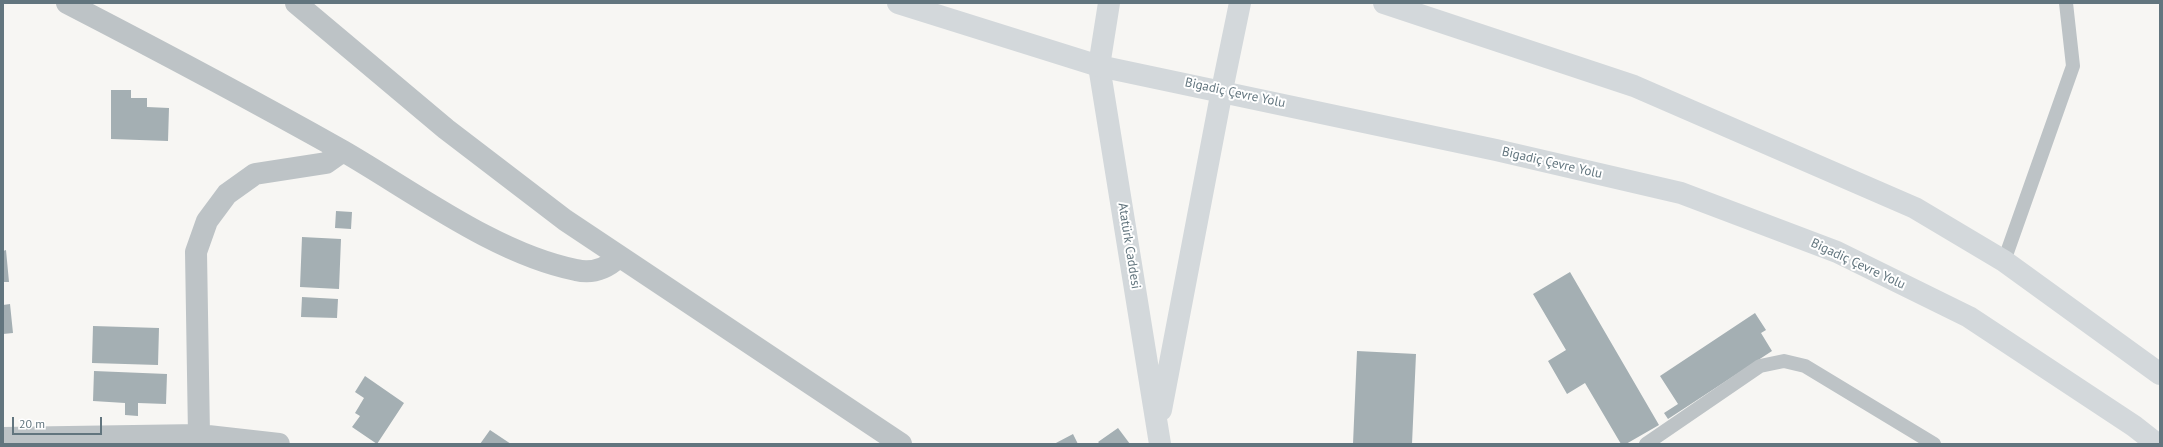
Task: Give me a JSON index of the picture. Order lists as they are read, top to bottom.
{
  "streets": {
    "main road": ["Bigadiç Çevre Yolu", "Atatürk Caddesi"]
  },
  "crossings": [
    ["Bigadiç Çevre Yolu", "Atatürk Caddesi"]
  ],
  "scale_bar": "20 m"
}
